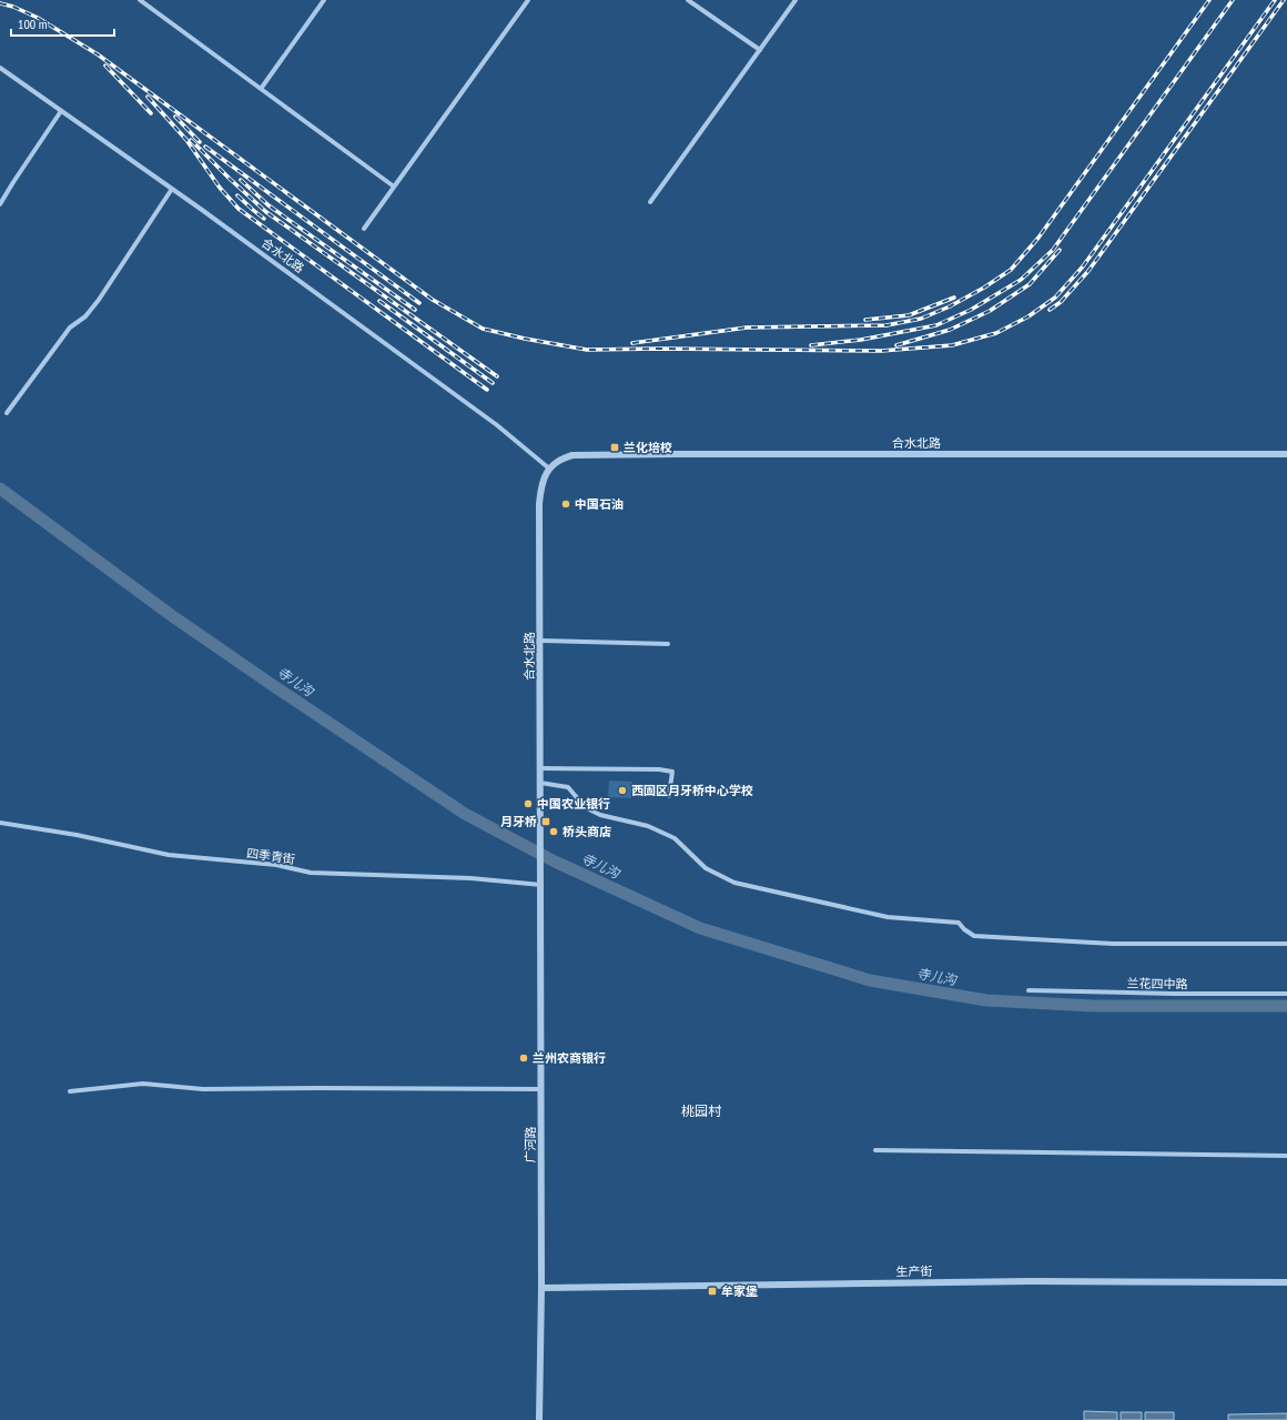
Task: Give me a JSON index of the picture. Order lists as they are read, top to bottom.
{
  "streets": {
    "street": [
      "合水北路",
      "四季青街",
      "兰花四中路",
      "广河路",
      "生产街"
    ]
  },
  "crossings": [
    ["合水北路", "广河路"],
    ["四季青街", "广河路"],
    ["广河路", "生产街"]
  ],
  "districts": ["桃园村"],
  "water": ["寺儿沟"],
  "places": {
    "transit": ["兰化培校", "月牙桥", "牟家堡"],
    "other": [
      "中国石油",
      "西固区月牙桥中心学校",
      "中国农业银行",
      "桥头商店",
      "兰州农商银行"
    ]
  },
  "scale_bar": "100 m"
}
